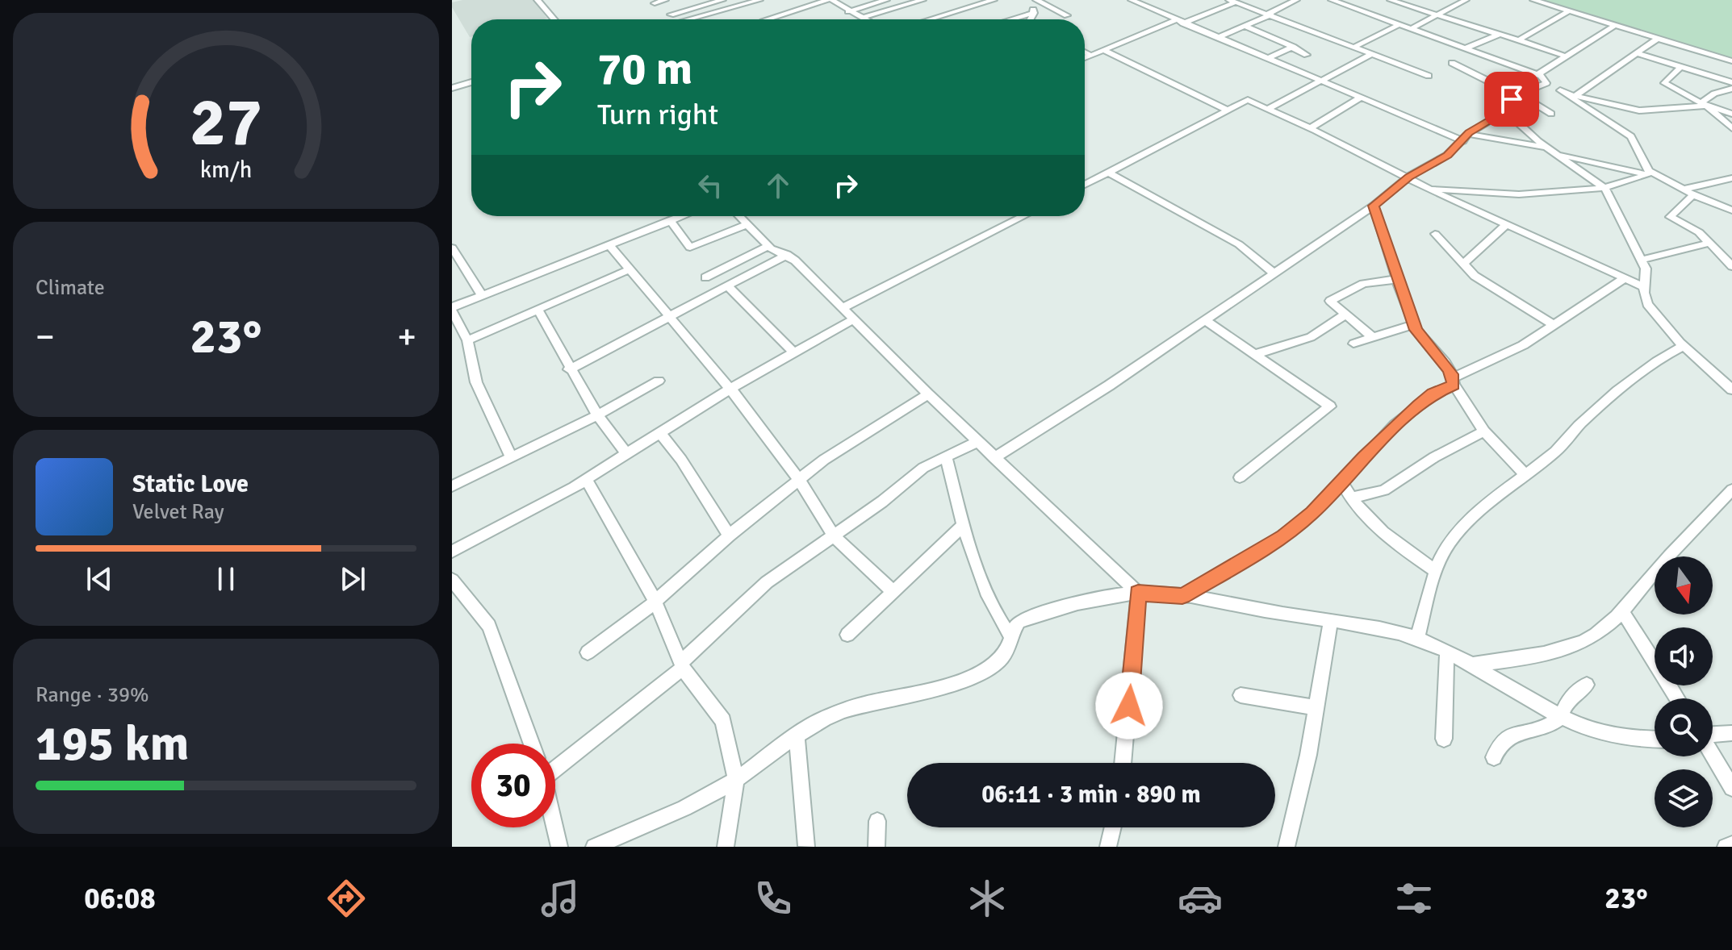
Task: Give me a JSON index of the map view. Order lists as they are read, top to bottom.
{
  "north": "bottom",
  "page": {
    "turn": ["70 m", "Turn right"],
    "tile": [
      "Climate",
      ["Range · 39%", "195 km"]
    ],
    "heat": ["−", "23°", "+"],
    "song": ["Static Love", "Velvet Ray"],
    "limit": "30",
    "trip": "06:11 · 3 min · 890 m",
    "tabs": ["06:08", "23°"],
    "gauge": ["27", "km/h"]
  }
}
